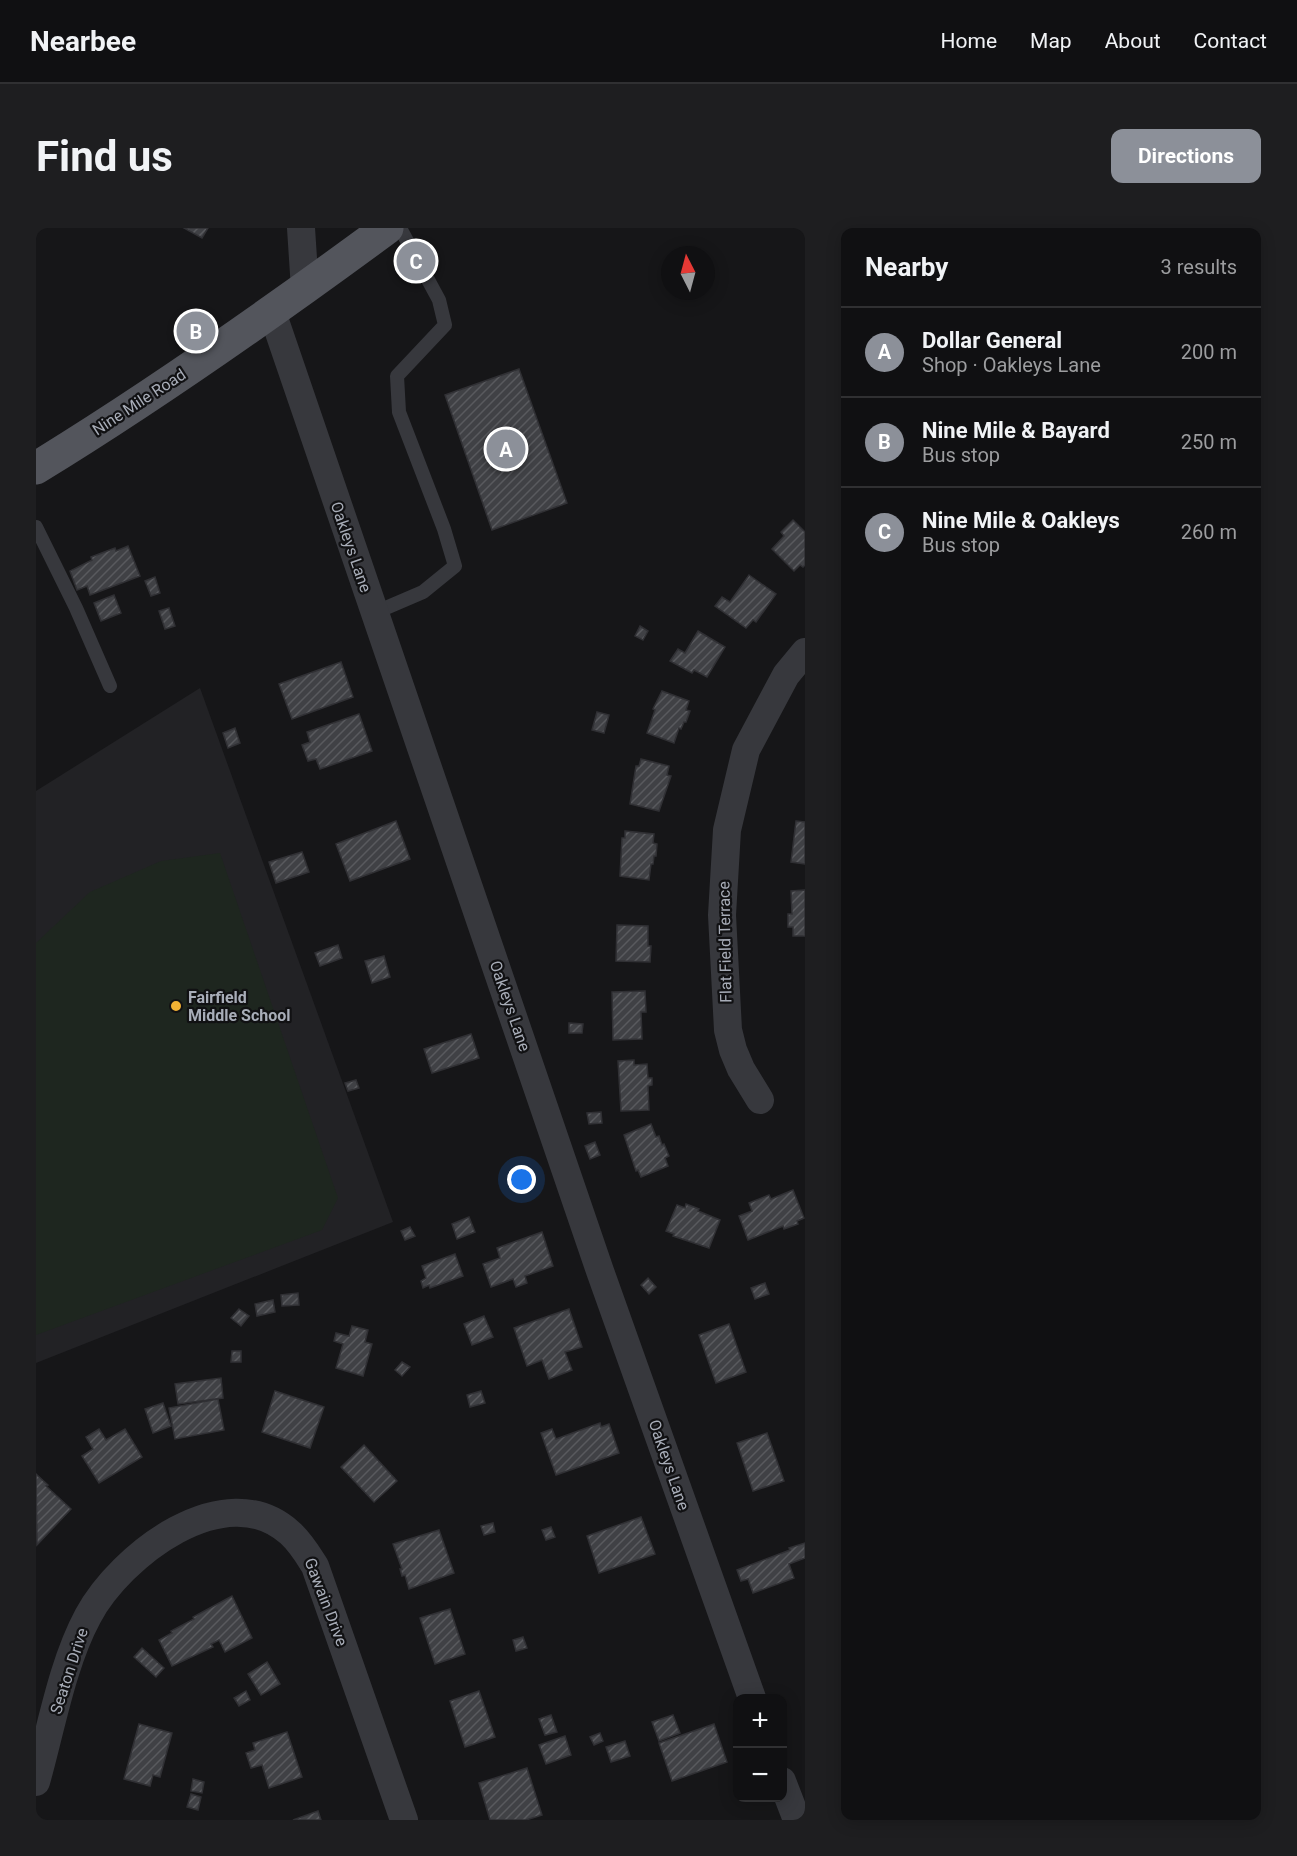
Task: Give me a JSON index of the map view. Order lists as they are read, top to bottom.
{
  "streets": {
    "main road": ["Nine Mile Road"],
    "street": [
      "Oakleys Lane",
      "Flat Field Terrace",
      "Gawain Drive",
      "Seaton Drive"
    ]
  },
  "crossings": [
    ["Nine Mile Road", "Oakleys Lane"],
    ["Gawain Drive", "Seaton Drive"]
  ],
  "places": ["Fairfield Middle School"],
  "north": "top",
  "page": {
    "header": "Nearbee",
    "nav": [
      "Home",
      "Map",
      "About",
      "Contact"
    ],
    "buttons": "Directions",
    "title": "Find us",
    "heading": ["Nearby", "3 results"],
    "pins": ["C", "B", "A"],
    "list": [
      {
        "mark": "A",
        "name": "Dollar General",
        "note": "Shop · Oakleys Lane",
        "value": "200 m"
      },
      {
        "mark": "B",
        "name": "Nine Mile & Bayard",
        "note": "Bus stop",
        "value": "250 m"
      },
      {
        "mark": "C",
        "name": "Nine Mile & Oakleys",
        "note": "Bus stop",
        "value": "260 m"
      }
    ],
    "map_buttons": ["+", "−"]
  }
}
